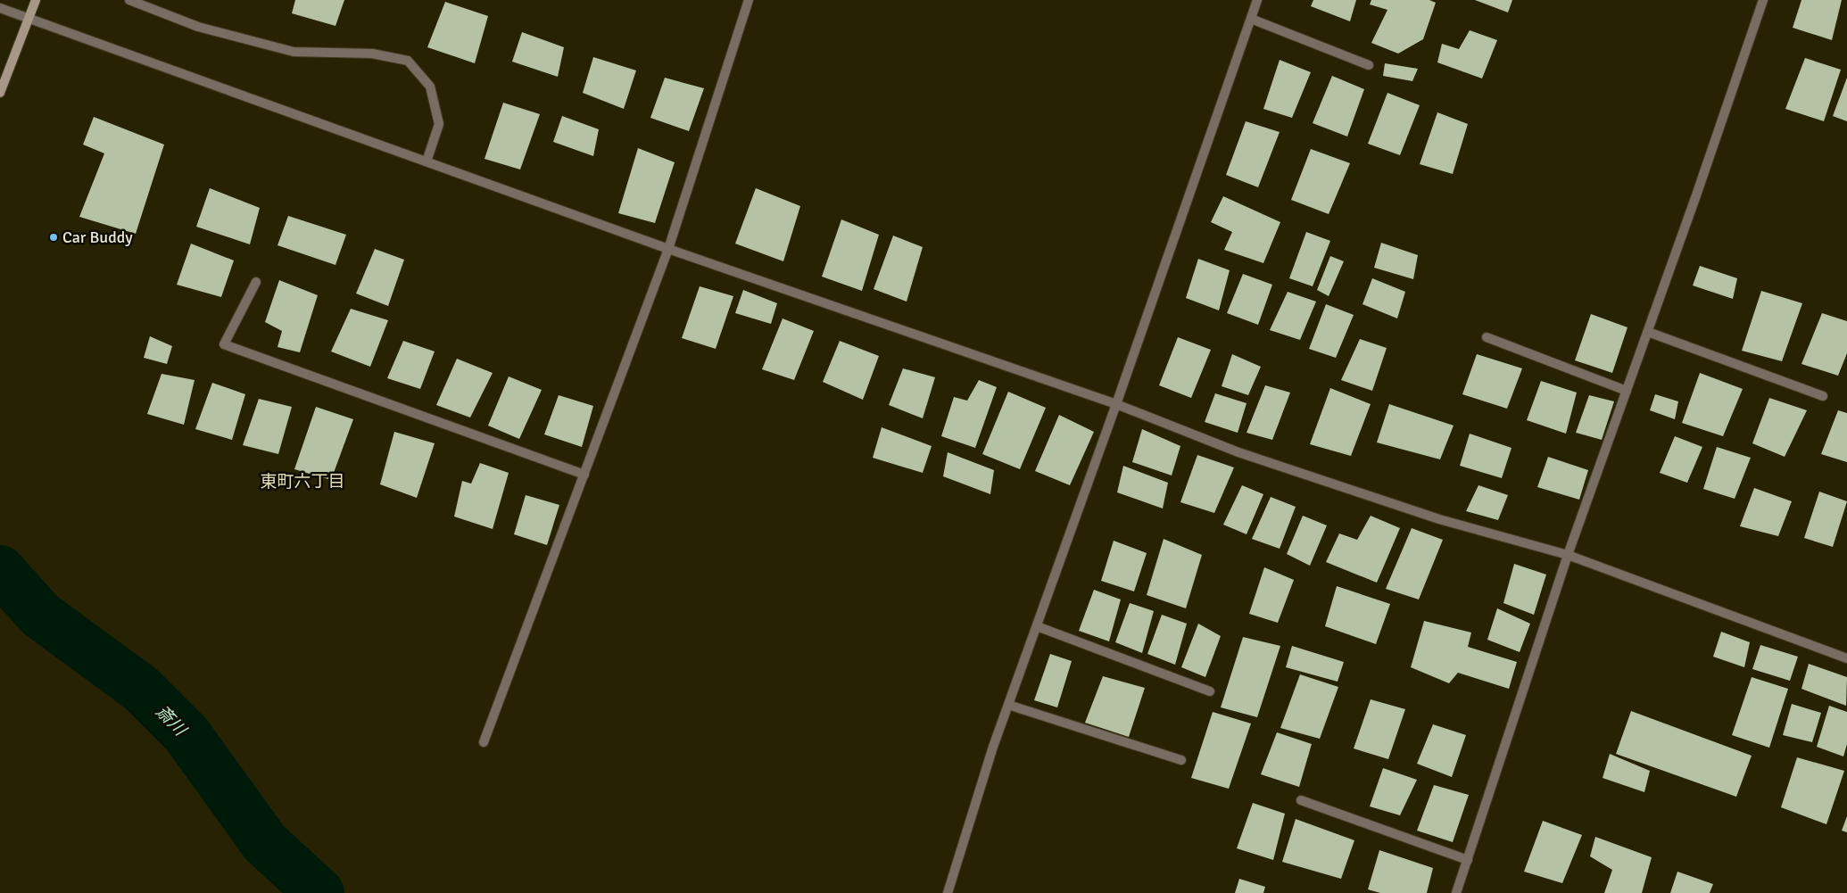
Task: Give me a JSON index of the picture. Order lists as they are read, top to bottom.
{
  "districts": ["東町六丁目"],
  "water": ["斎川"],
  "places": ["Car Buddy"]
}
